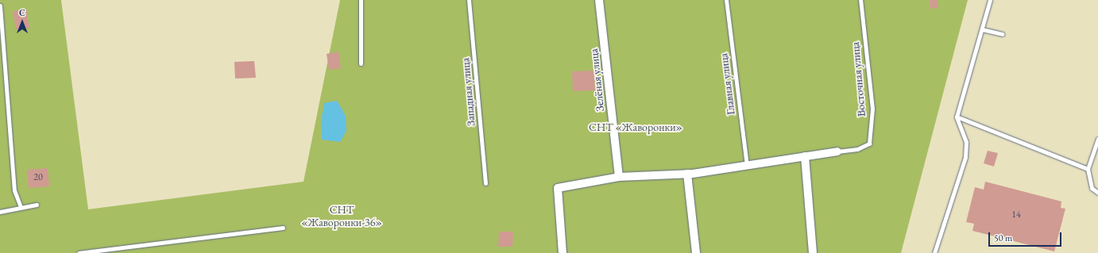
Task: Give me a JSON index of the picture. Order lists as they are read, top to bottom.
{
  "streets": {
    "street": ["Зелёная улица"],
    "lane": ["Восточная улица", "Главная улица", "Западная улица"]
  },
  "parks": ["СНТ «Жаворонки»", "СНТ «Жаворонки-36»"],
  "house_numbers": ["20", "14"],
  "scale_bar": "50 m",
  "north": "top"
}
